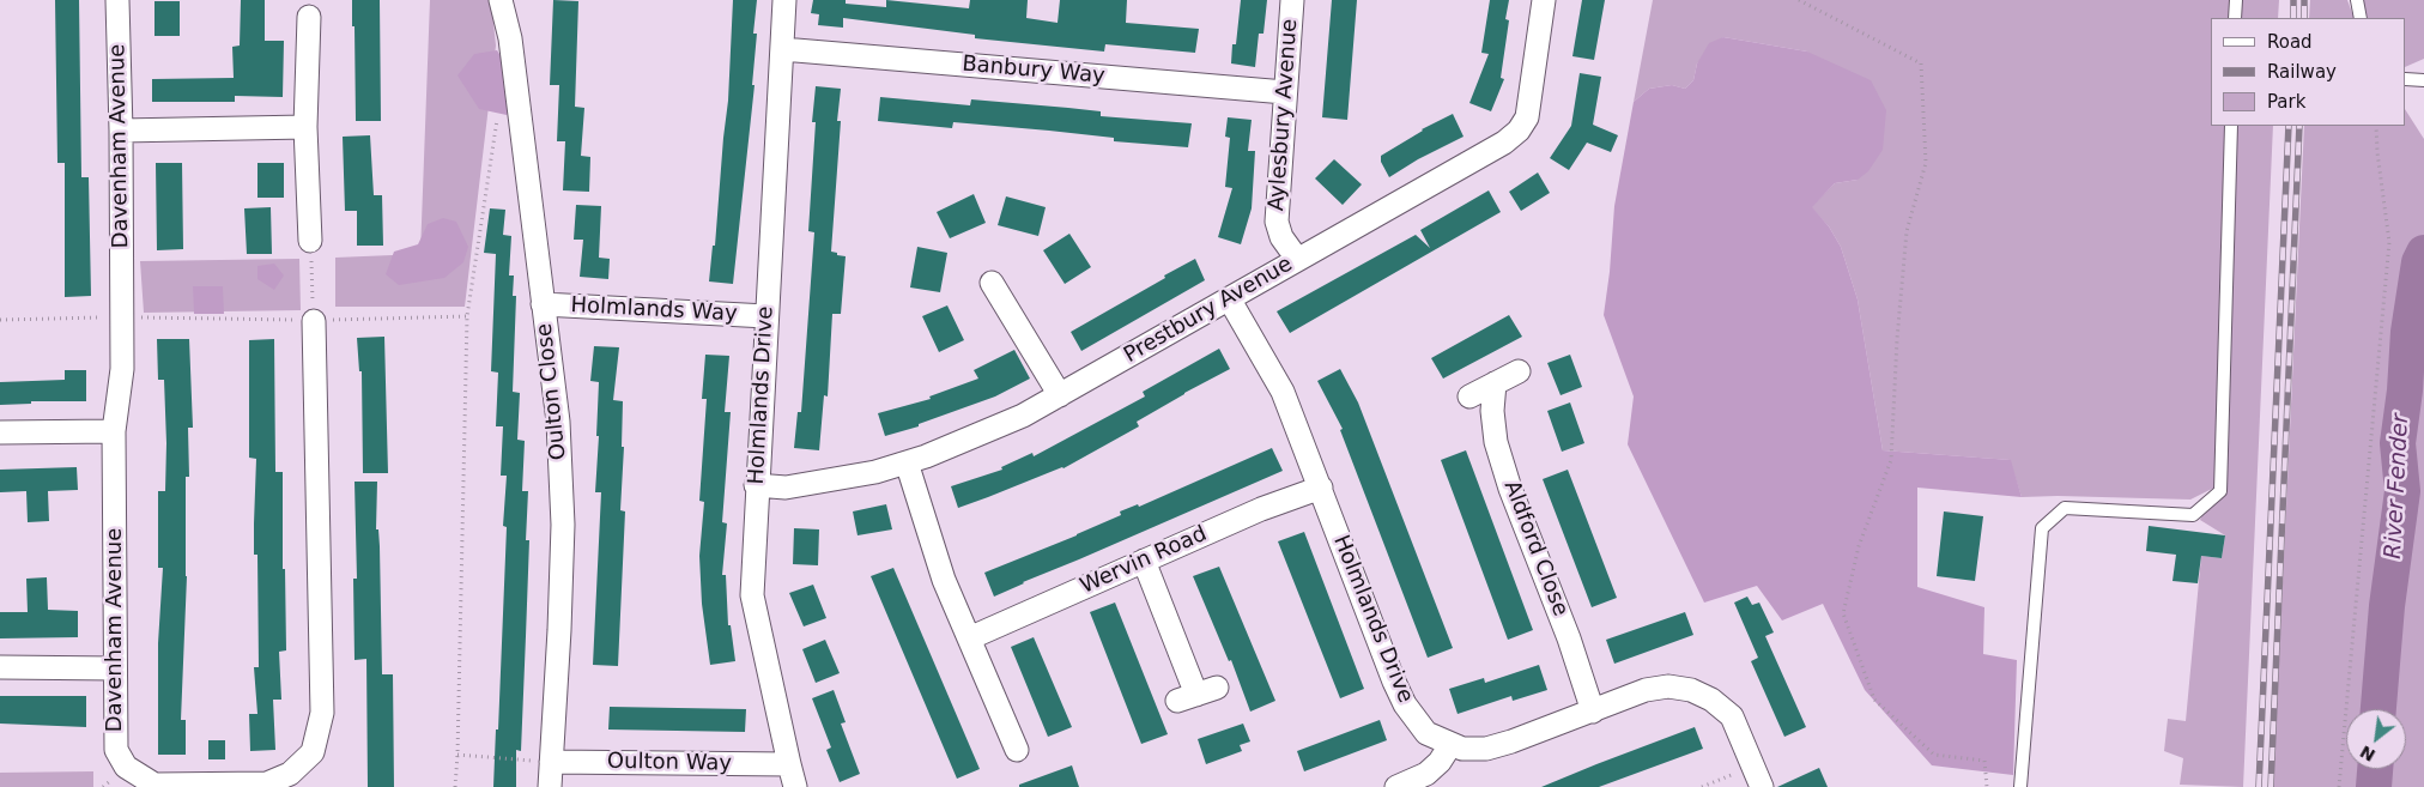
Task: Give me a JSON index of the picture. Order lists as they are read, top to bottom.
{
  "streets": {
    "street": [
      "Banbury Way",
      "Aylesbury Avenue",
      "Davenham Avenue",
      "Holmlands Way",
      "Prestbury Avenue",
      "Oulton Close",
      "Holmlands Drive",
      "Aldford Close",
      "Wervin Road",
      "Oulton Way"
    ]
  },
  "crossings": [
    ["Banbury Way", "Aylesbury Avenue"],
    ["Banbury Way", "Holmlands Drive"],
    ["Aylesbury Avenue", "Prestbury Avenue"],
    ["Holmlands Way", "Oulton Close"],
    ["Holmlands Way", "Holmlands Drive"],
    ["Prestbury Avenue", "Holmlands Drive"],
    ["Oulton Close", "Oulton Way"],
    ["Holmlands Drive", "Aldford Close"],
    ["Holmlands Drive", "Wervin Road"],
    ["Holmlands Drive", "Oulton Way"]
  ],
  "water": ["River Fender"],
  "legend": ["Road", "Railway", "Park"],
  "north": "bottom left"
}
